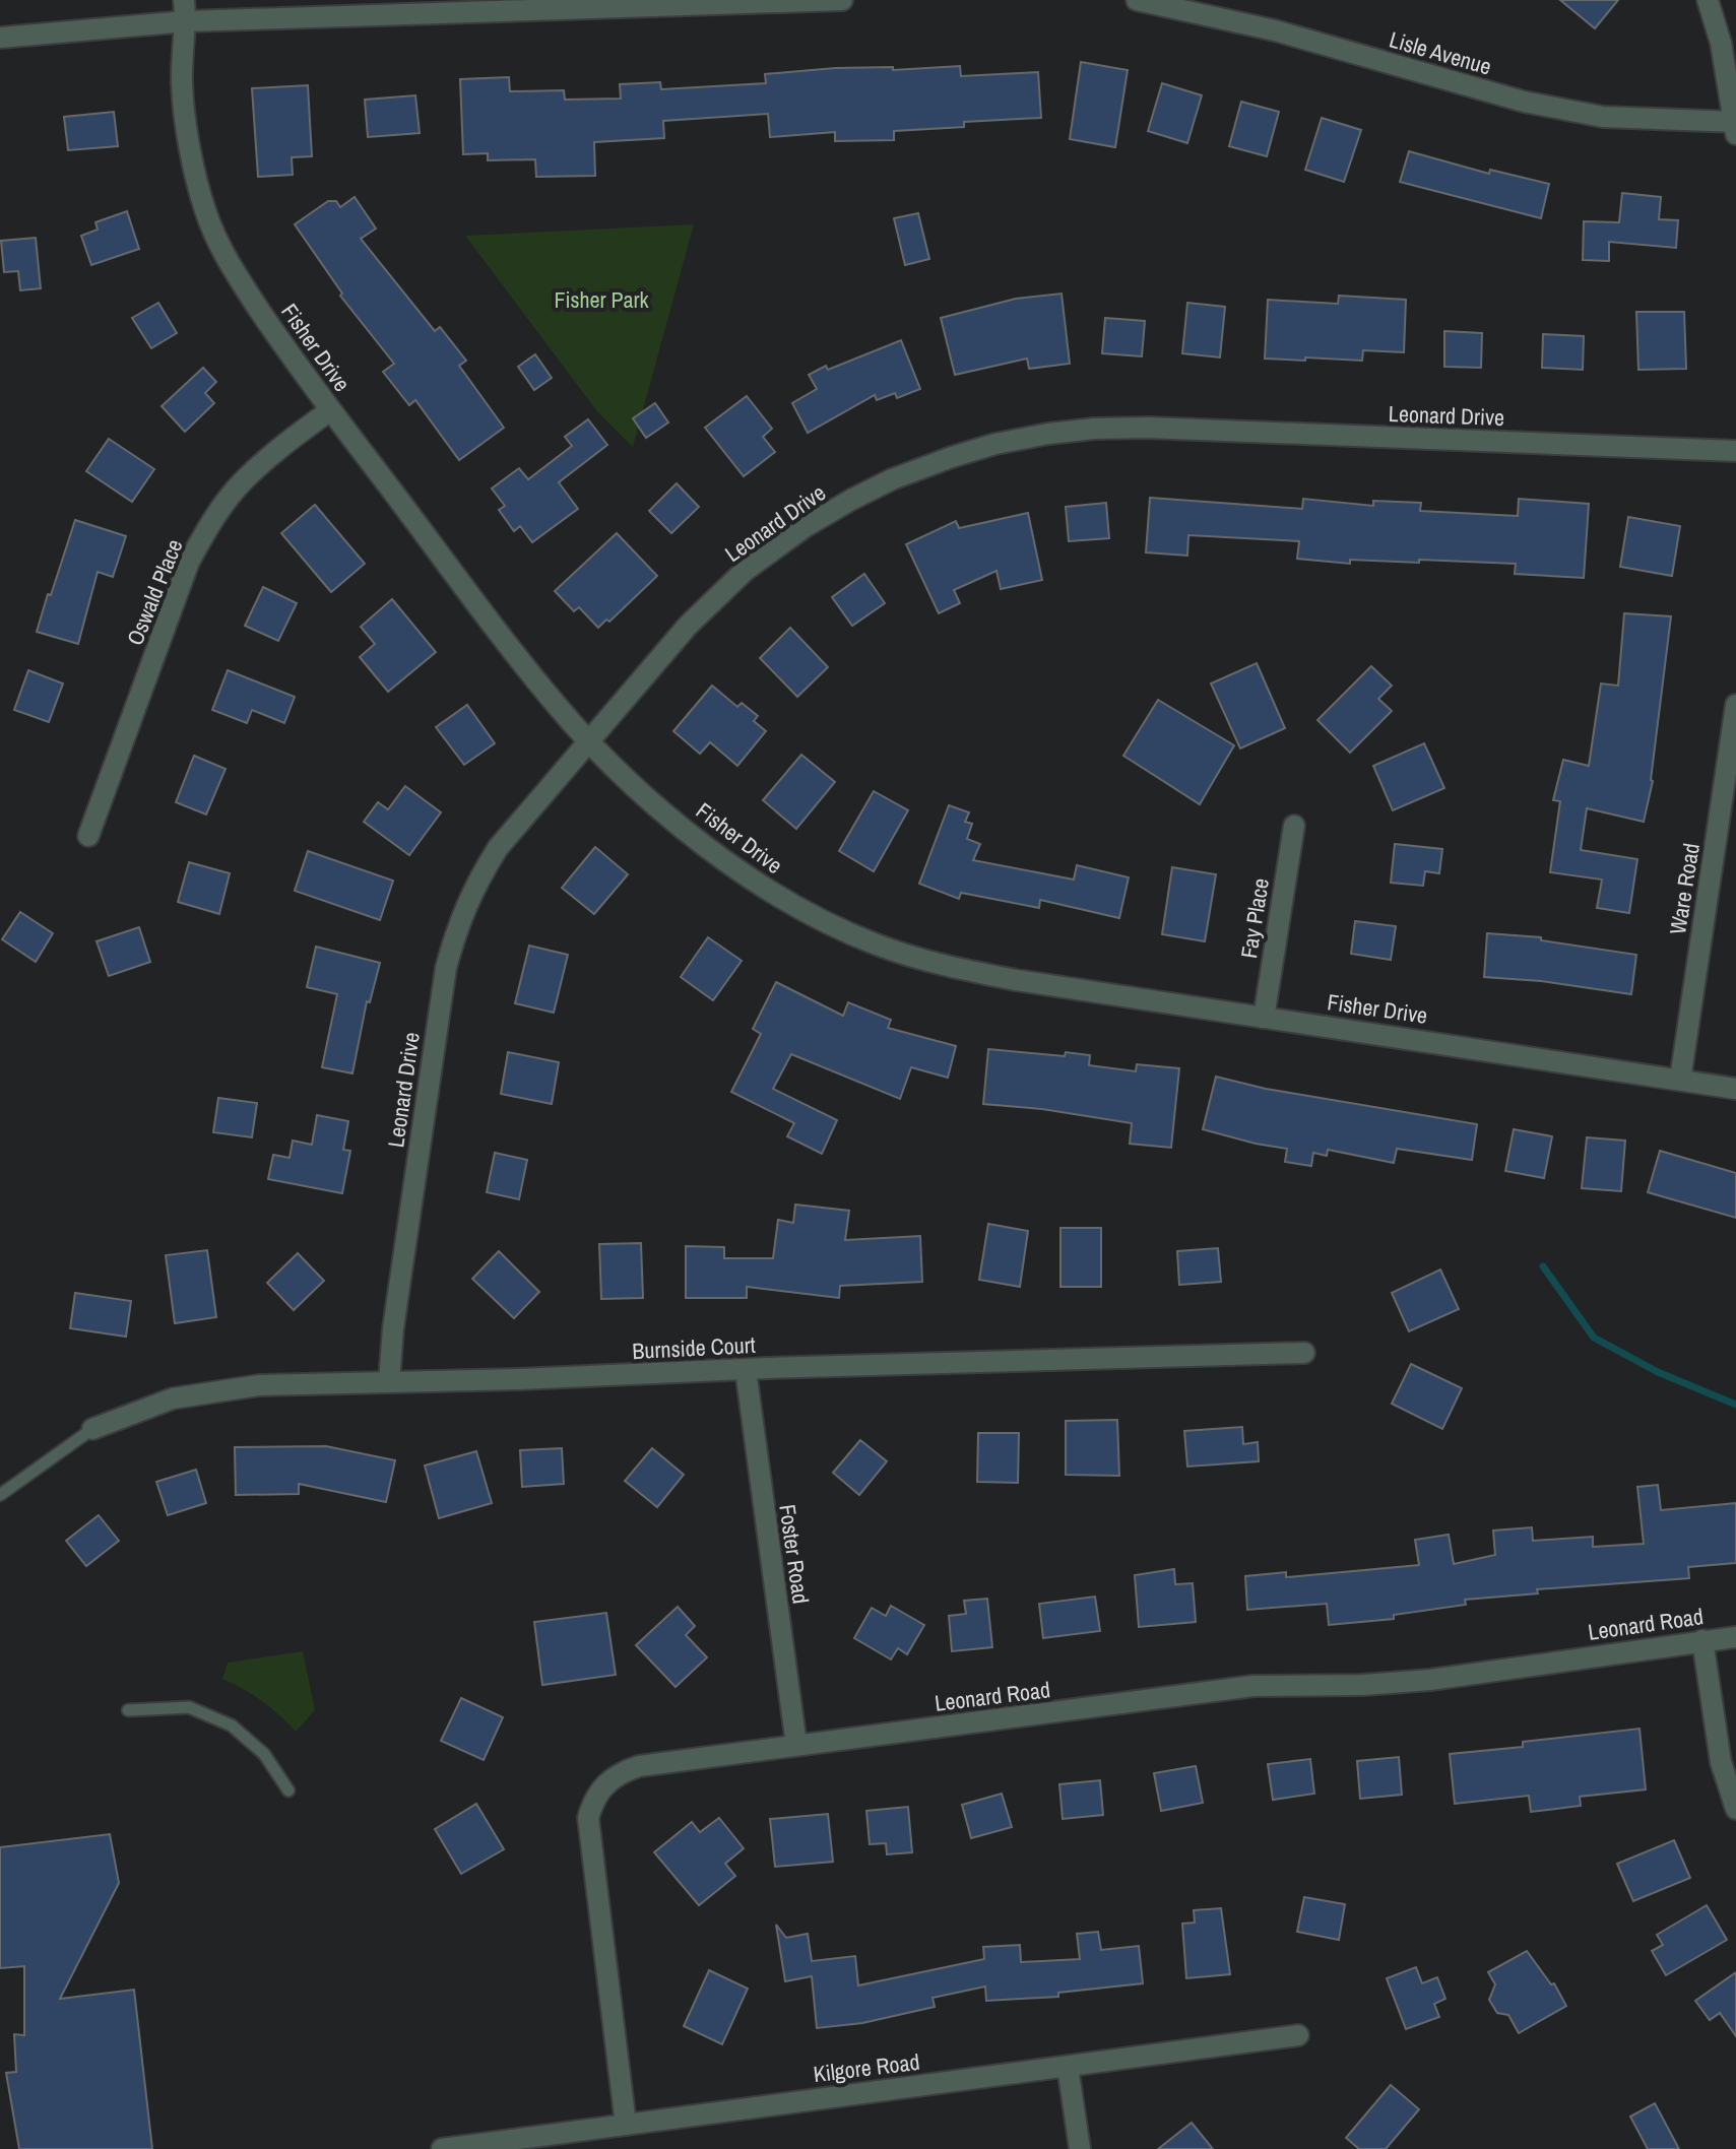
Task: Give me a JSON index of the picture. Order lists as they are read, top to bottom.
{
  "streets": {
    "street": [
      "Lisle Avenue",
      "Fisher Drive",
      "Leonard Drive",
      "Oswald Place",
      "Ware Road",
      "Fay Place",
      "Burnside Court",
      "Foster Road",
      "Leonard Road",
      "Kilgore Road"
    ]
  },
  "crossings": [
    ["Fisher Drive", "Leonard Drive"],
    ["Fisher Drive", "Oswald Place"],
    ["Fisher Drive", "Ware Road"],
    ["Fisher Drive", "Fay Place"],
    ["Leonard Drive", "Burnside Court"],
    ["Burnside Court", "Foster Road"],
    ["Foster Road", "Leonard Road"],
    ["Leonard Road", "Kilgore Road"]
  ],
  "parks": ["Fisher Park"]
}
